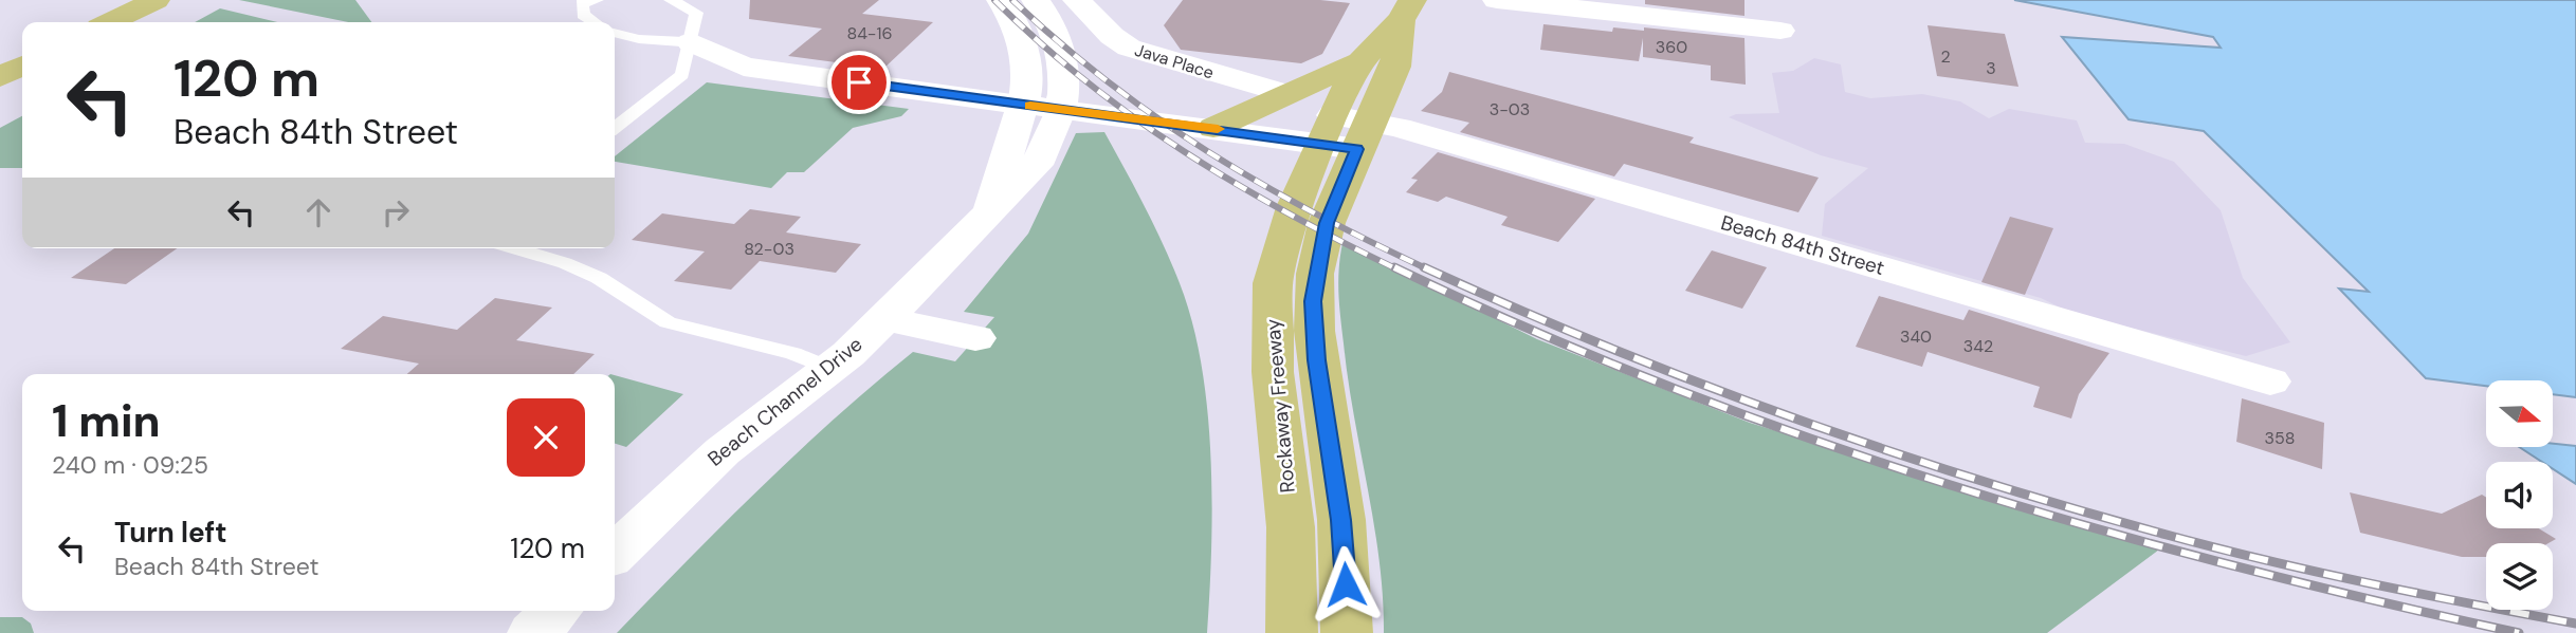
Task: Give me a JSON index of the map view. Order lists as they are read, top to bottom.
{
  "streets": {
    "main road": ["Rockaway Freeway"],
    "street": ["Java Place", "Beach 84th Street", "Beach Channel Drive"]
  },
  "crossings": [
    ["Beach 84th Street", "Beach Channel Drive"],
    ["Beach 84th Street", "Rockaway Freeway"]
  ],
  "house_numbers": [
    "84-16",
    "360",
    "2",
    "3",
    "3-03",
    "82-03",
    "340",
    "342",
    "358"
  ],
  "north": "right",
  "page": {
    "turn": ["120 m", "Beach 84th Street"],
    "heading": ["1 min", "240 m · 09:25"],
    "list": [
      {
        "name": "Turn left",
        "note": "Beach 84th Street",
        "value": "120 m"
      }
    ]
  }
}
